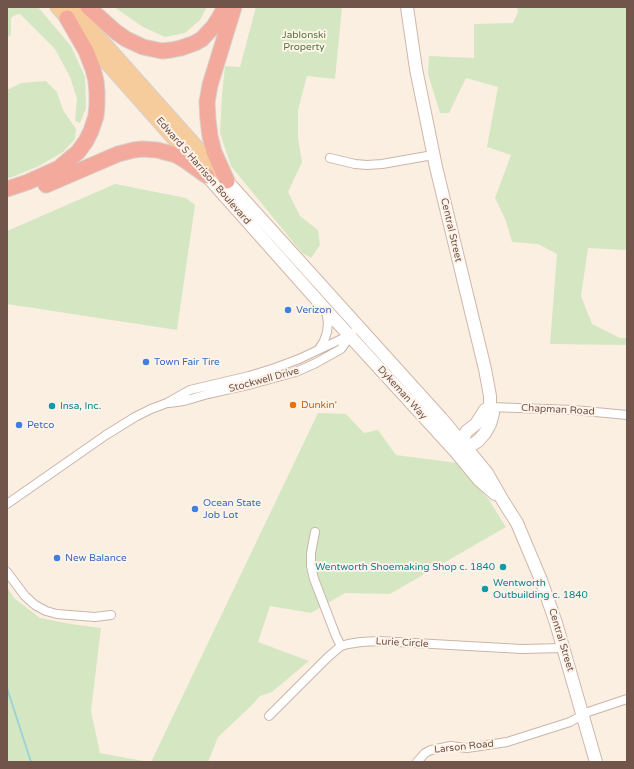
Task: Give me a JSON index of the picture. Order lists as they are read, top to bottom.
{
  "streets": {
    "main road": ["Edward S Harrison Boulevard", "Central Street", "Dykeman Way"],
    "street": [
      "Stockwell Drive",
      "Chapman Road",
      "Lurie Circle",
      "Larson Road"
    ]
  },
  "crossings": [
    ["Edward S Harrison Boulevard", "Stockwell Drive"],
    ["Edward S Harrison Boulevard", "Dykeman Way"],
    ["Central Street", "Dykeman Way"],
    ["Central Street", "Chapman Road"],
    ["Central Street", "Lurie Circle"],
    ["Central Street", "Larson Road"],
    ["Stockwell Drive", "Dykeman Way"]
  ],
  "parks": ["Jablonski Property"],
  "places": [
    "Verizon",
    "Town Fair Tire",
    "Dunkin'",
    "Insa, Inc.",
    "Petco",
    "Ocean State Job Lot",
    "New Balance",
    "Wentworth Shoemaking Shop c. 1840",
    "Wentworth Outbuilding c. 1840"
  ]
}
